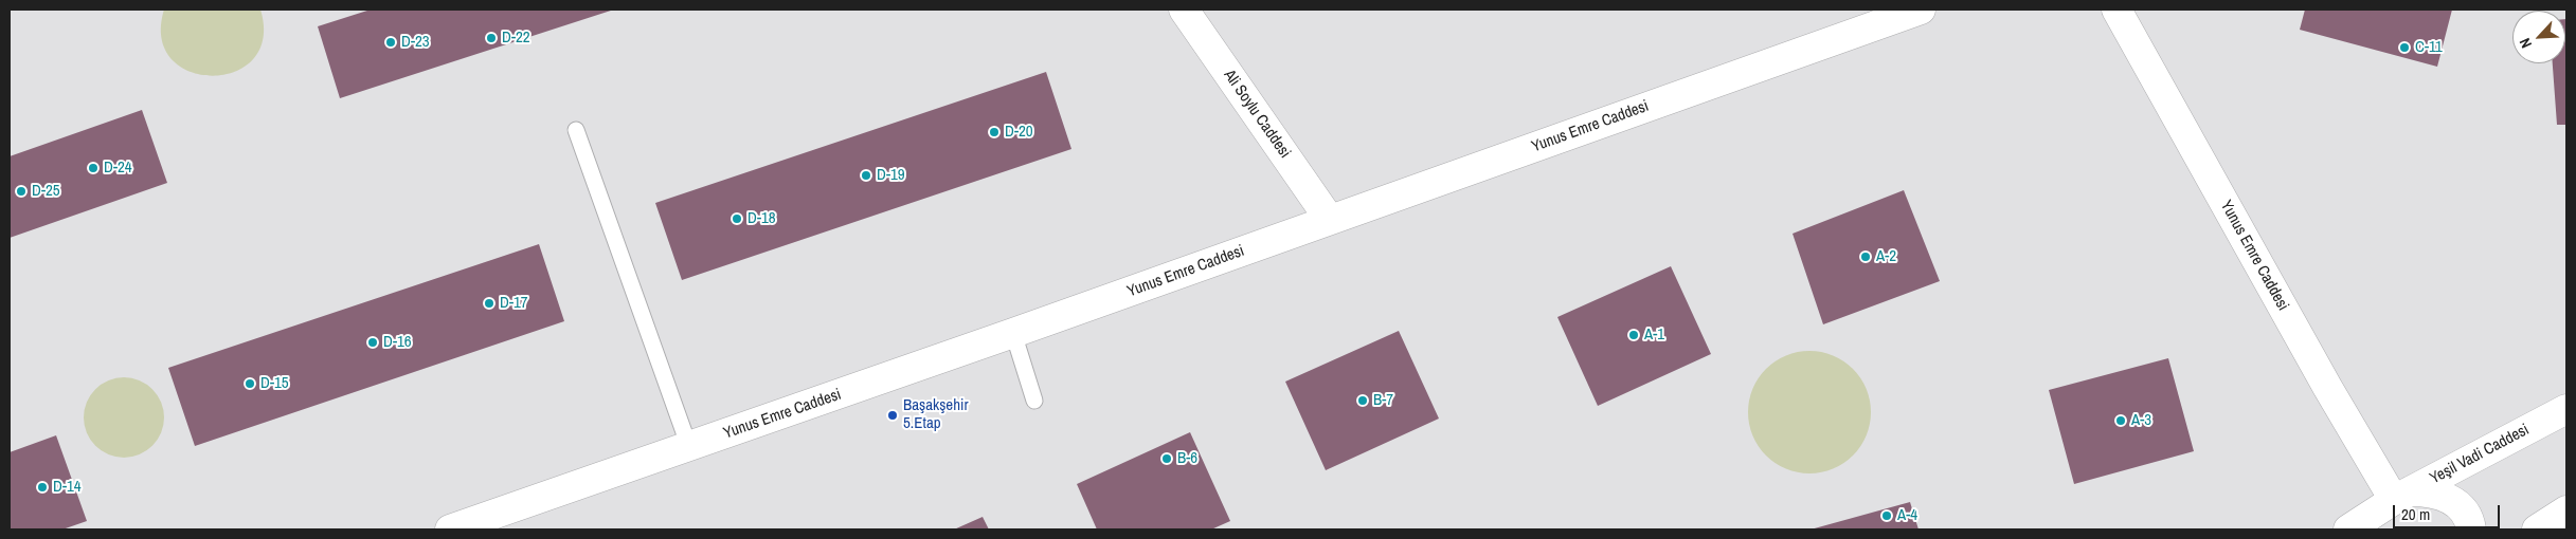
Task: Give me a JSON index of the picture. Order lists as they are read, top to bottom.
{
  "streets": {
    "street": ["Ali Soylu Caddesi", "Yunus Emre Caddesi", "Yeşil Vadi Caddesi"]
  },
  "crossings": [
    ["Ali Soylu Caddesi", "Yunus Emre Caddesi"],
    ["Yunus Emre Caddesi", "Yeşil Vadi Caddesi"]
  ],
  "places": [
    "D-22",
    "D-23",
    "C-11",
    "D-20",
    "D-24",
    "D-19",
    "D-25",
    "D-18",
    "A-2",
    "D-17",
    "A-1",
    "D-16",
    "D-15",
    "B-7",
    "Başakşehir 5.Etap",
    "A-3",
    "B-6",
    "D-14",
    "A-4"
  ],
  "scale_bar": "20 m",
  "north": "bottom left"
}
